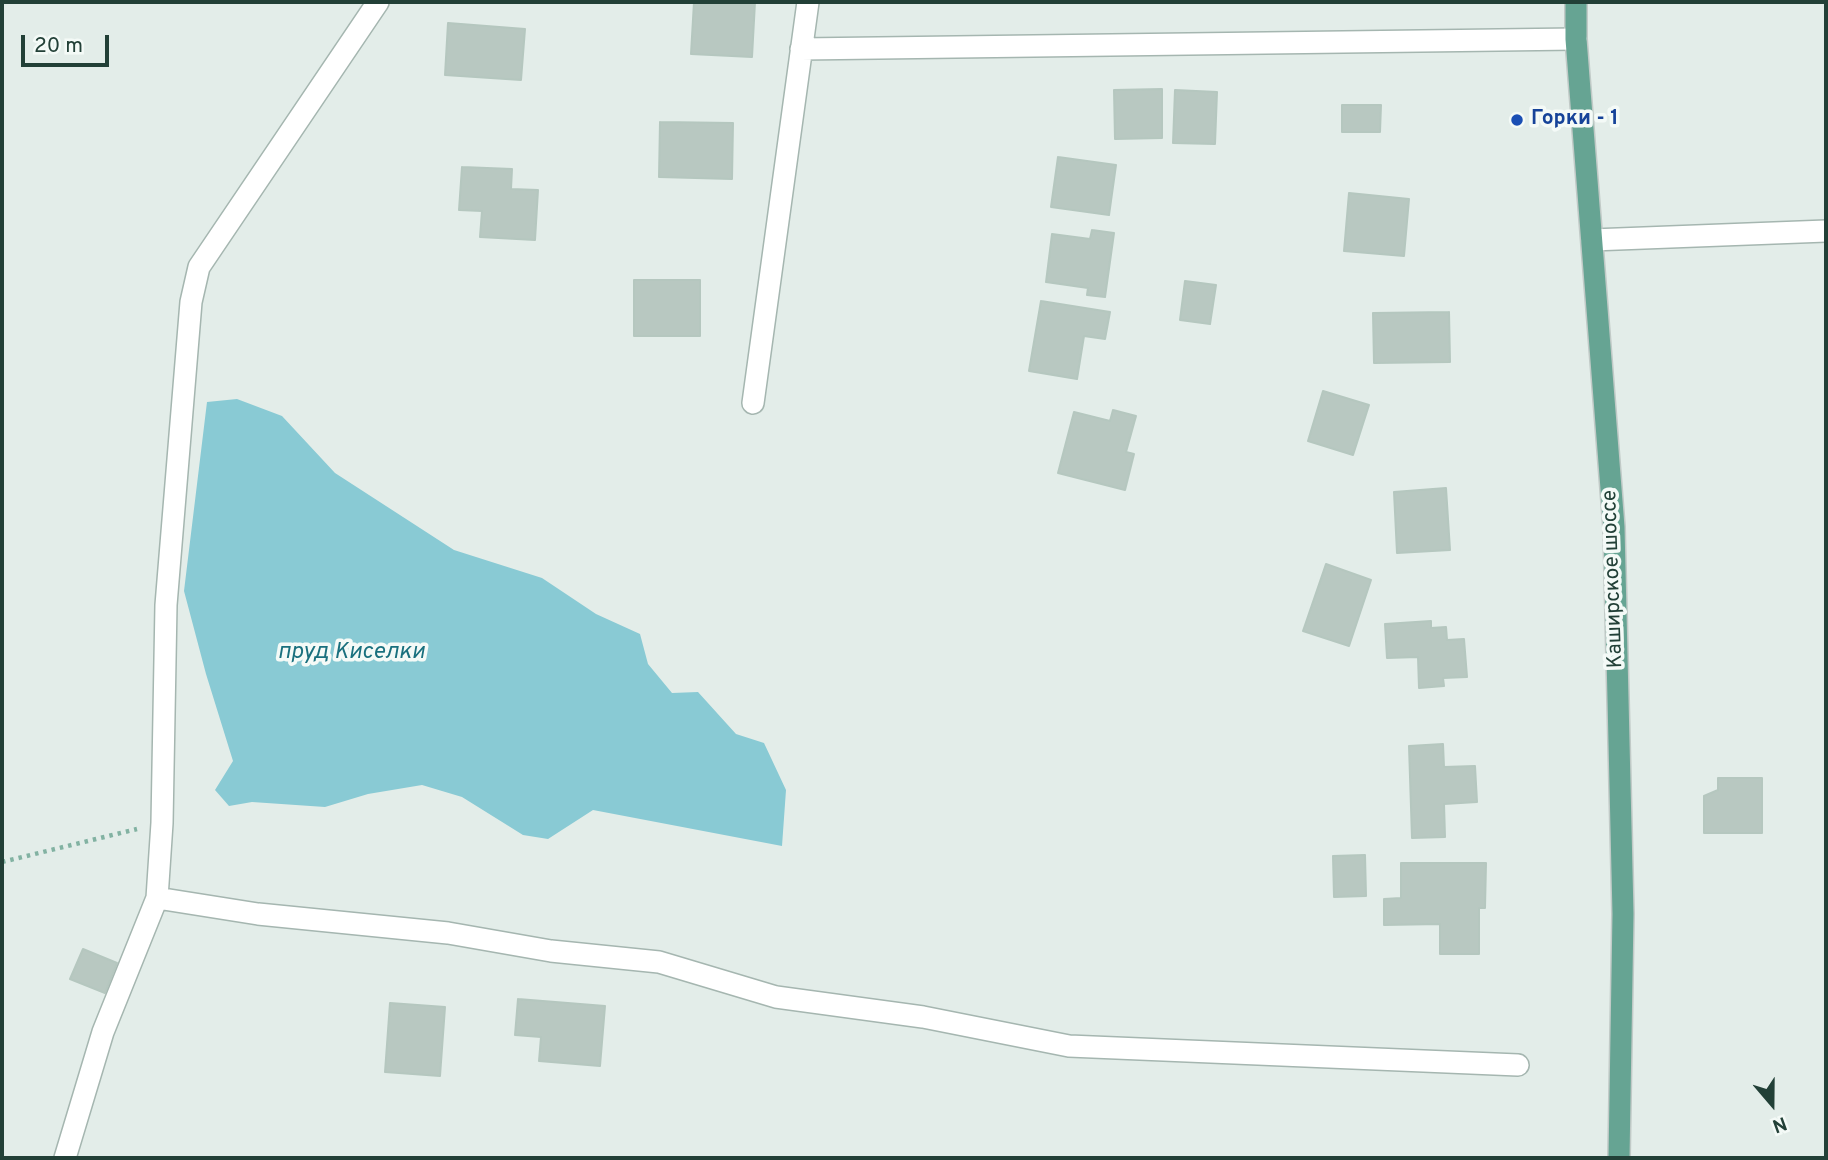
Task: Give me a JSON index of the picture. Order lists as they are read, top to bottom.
{
  "streets": {
    "main road": ["Каширское шоссе"]
  },
  "water": ["пруд Киселки"],
  "places": ["Горки - 1"],
  "scale_bar": "20 m",
  "north": "bottom"
}
